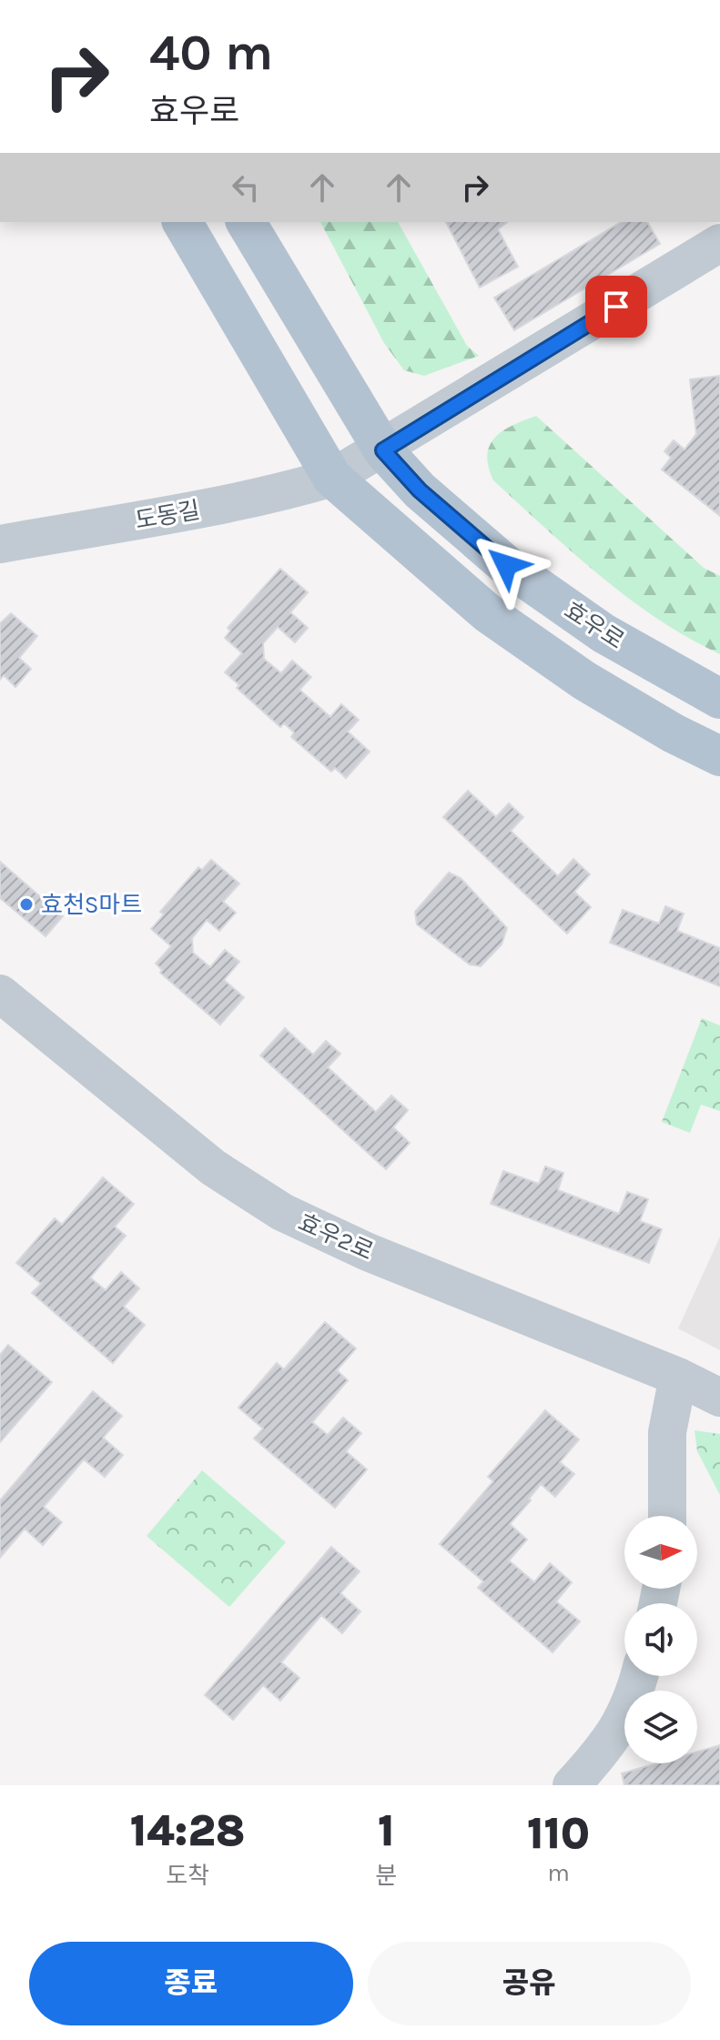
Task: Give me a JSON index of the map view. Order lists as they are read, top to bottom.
{
  "streets": {
    "main road": ["효우로"],
    "street": ["도동길", "효우2로"]
  },
  "crossings": [
    ["도동길", "효우로"]
  ],
  "places": ["효천S마트"],
  "north": "right",
  "page": {
    "turn": ["40 m", "효우로"],
    "eta": [
      "14:28",
      "도착",
      "1",
      "분",
      "110",
      "m"
    ],
    "buttons": ["종료", "공유"]
  }
}
